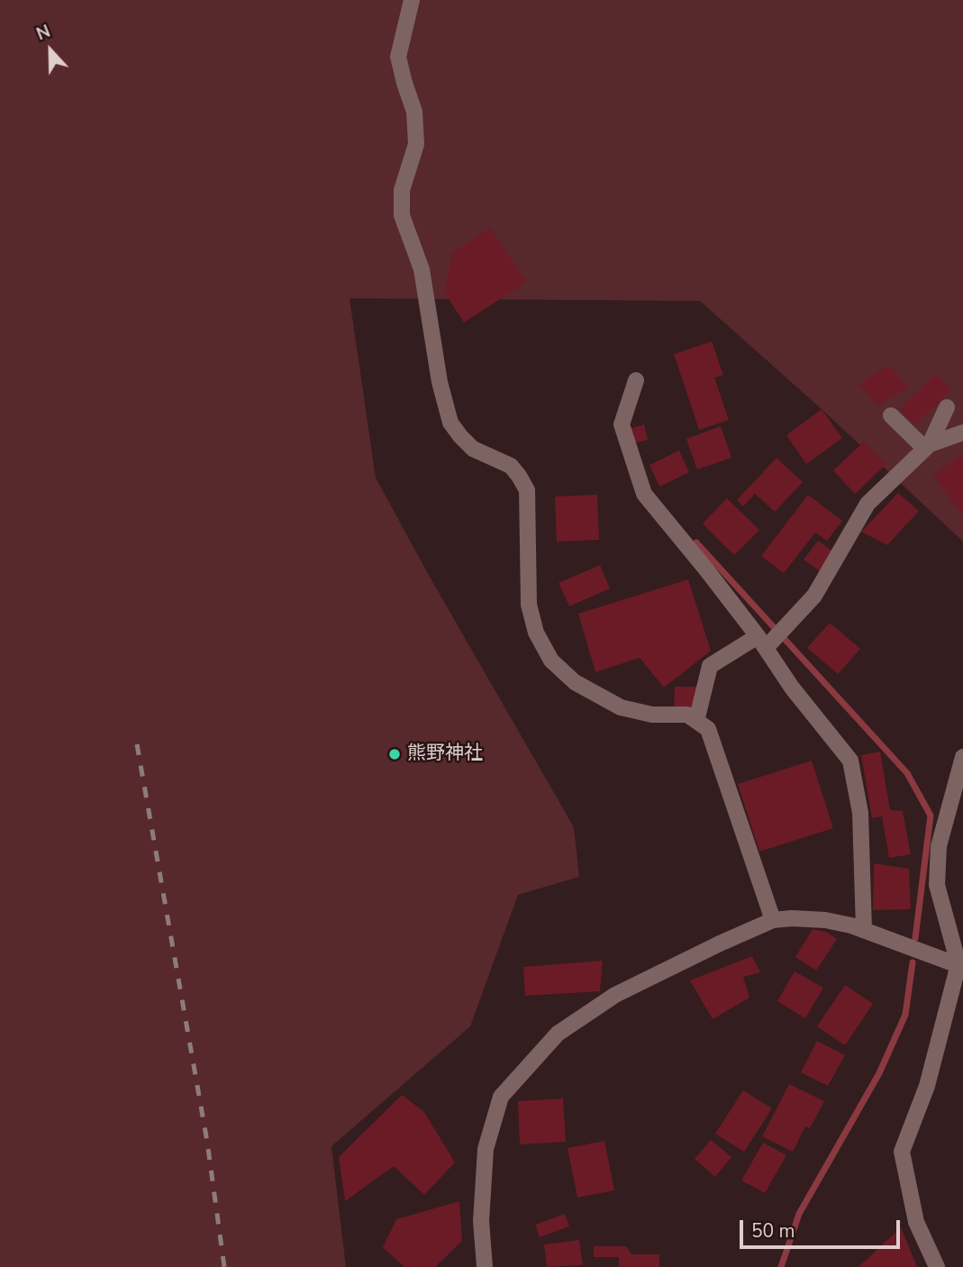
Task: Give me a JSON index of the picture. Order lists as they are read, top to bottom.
{
  "places": ["熊野神社"],
  "scale_bar": "50 m",
  "north": "top"
}
